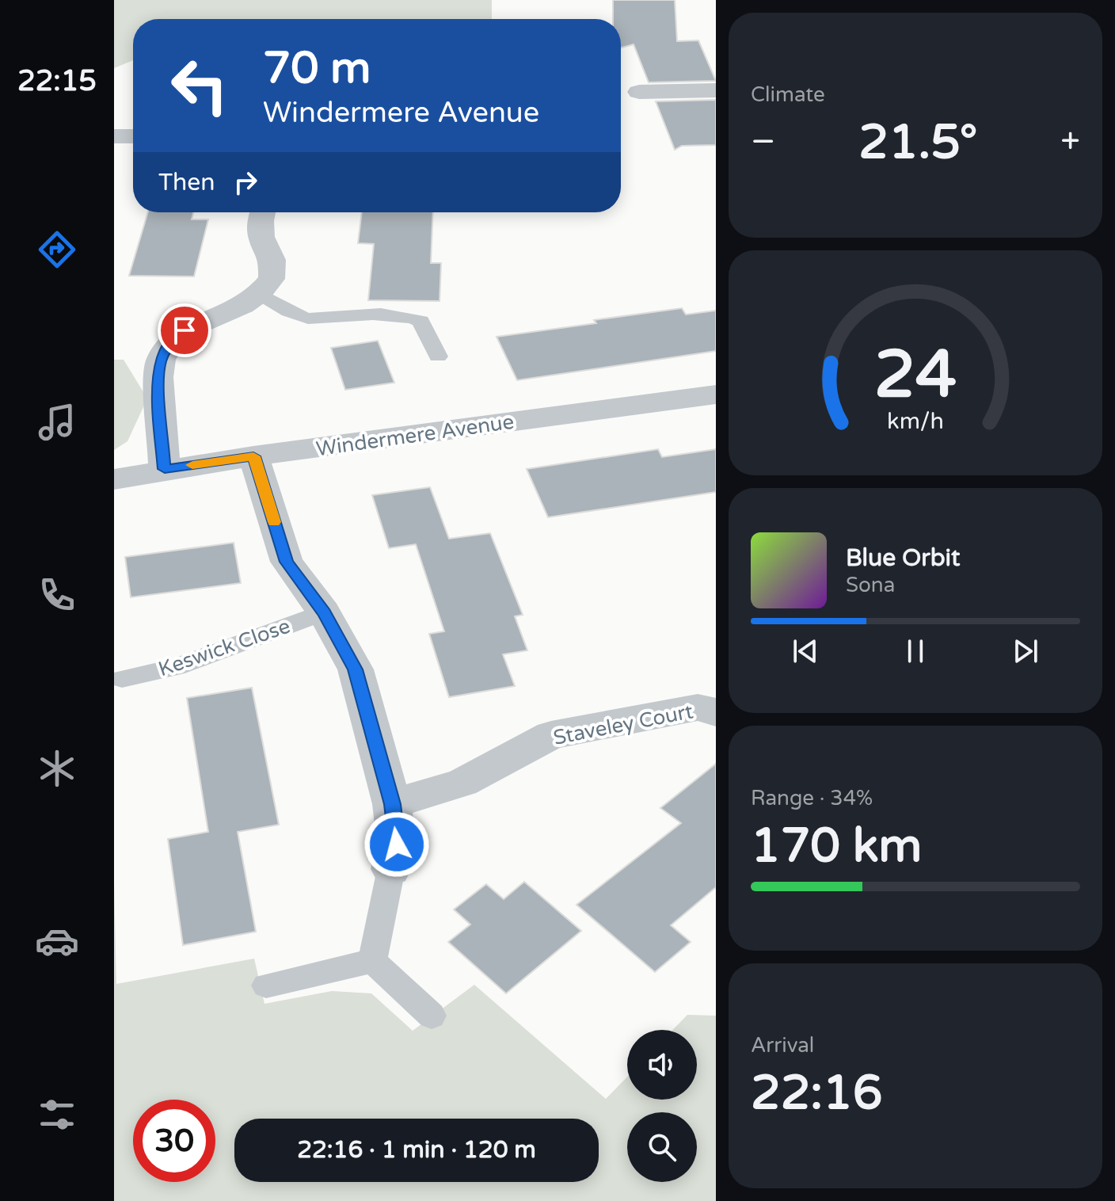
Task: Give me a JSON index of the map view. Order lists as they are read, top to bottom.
{
  "streets": {
    "street": ["Windermere Avenue", "Staveley Court"],
    "lane": ["Keswick Close"]
  },
  "page": {
    "tabs": "22:15",
    "tile": [
      "Climate",
      ["Range · 34%", "170 km"],
      ["Arrival", "22:16"]
    ],
    "turn": ["70 m", "Windermere Avenue"],
    "heat": ["−", "21.5°", "+"],
    "then": "Then",
    "song": ["Blue Orbit", "Sona"],
    "limit": "30",
    "trip": "22:16 · 1 min · 120 m",
    "gauge": ["24", "km/h"]
  }
}
